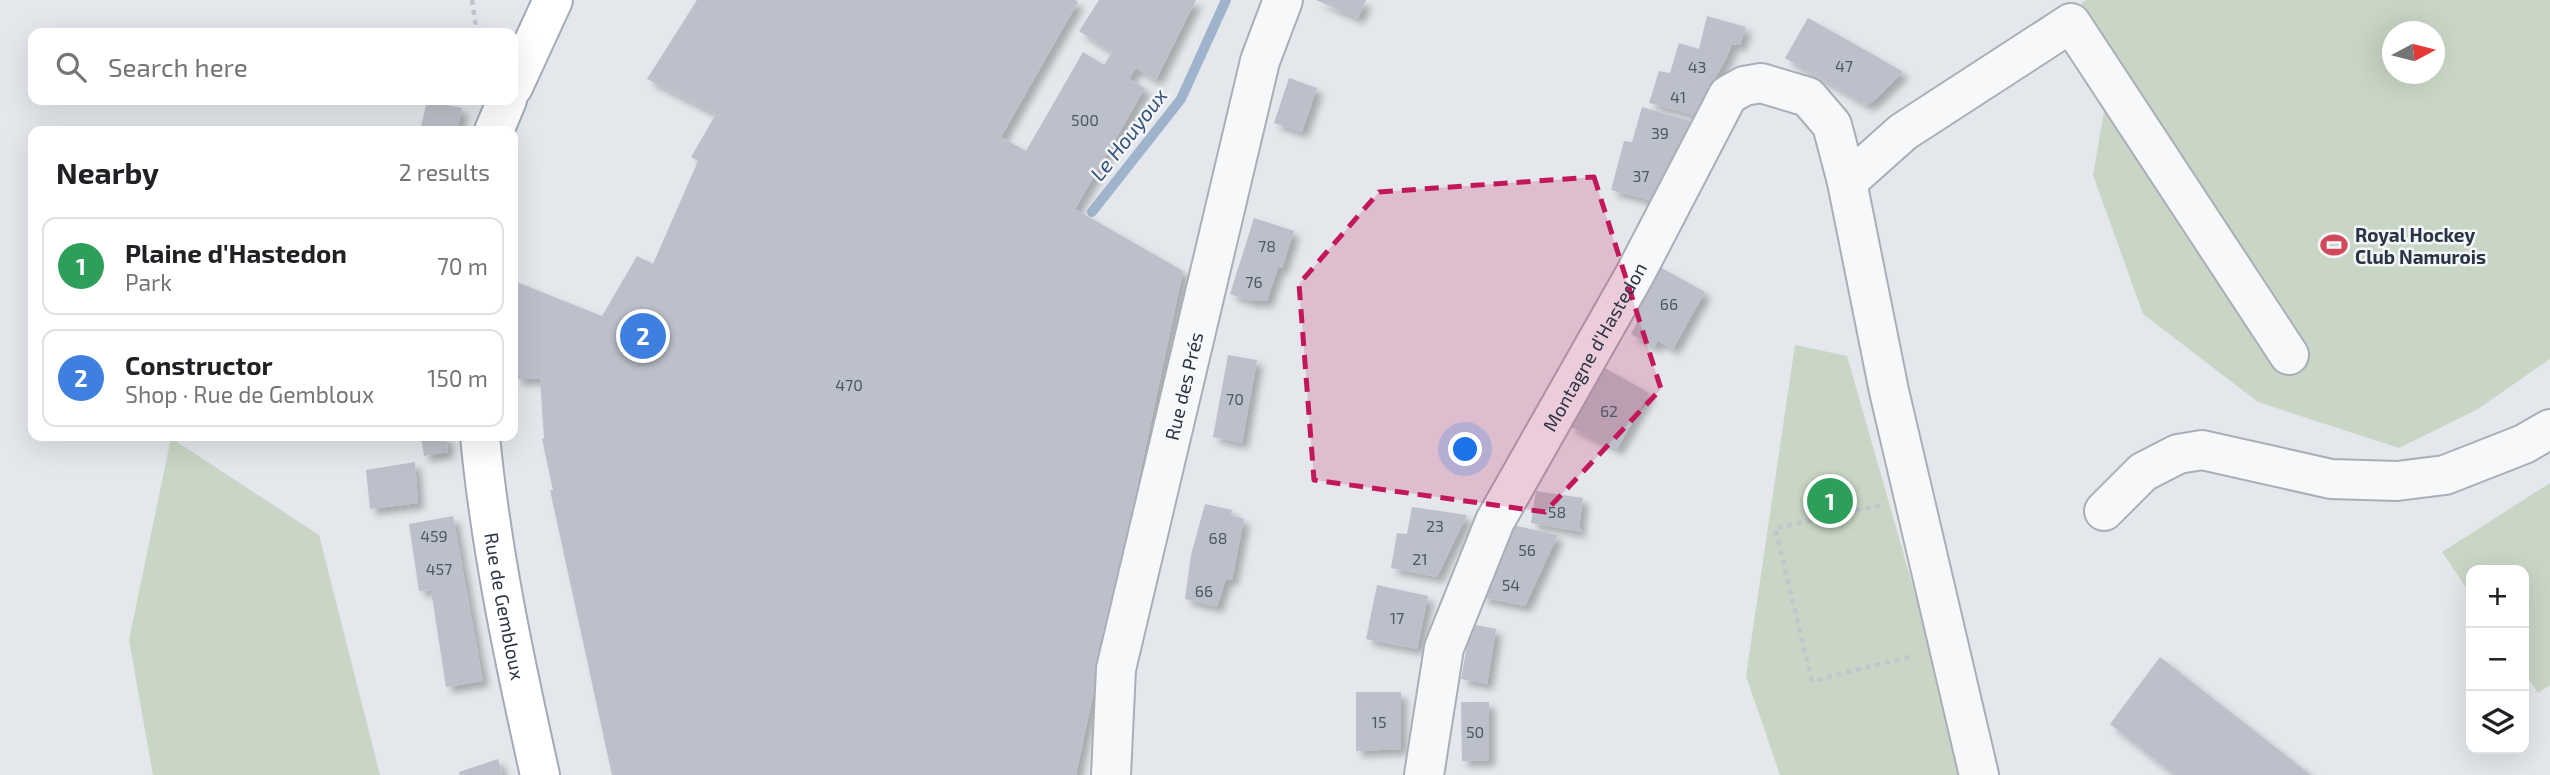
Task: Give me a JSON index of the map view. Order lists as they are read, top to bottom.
{
  "streets": {
    "main road": ["Rue de Gembloux"],
    "street": ["Montagne d'Hastedon", "Rue des Prés"]
  },
  "water": ["Le Houyoux"],
  "places": {
    "sports": ["Royal Hockey Club Namurois"]
  },
  "house_numbers": [
    "47",
    "43",
    "41",
    "500",
    "39",
    "37",
    "78",
    "76",
    "66",
    "470",
    "70",
    "62",
    "58",
    "23",
    "459",
    "68",
    "56",
    "21",
    "457",
    "54",
    "66",
    "17",
    "15",
    "50"
  ],
  "north": "right",
  "page": {
    "search": "Search here",
    "heading": ["Nearby", "2 results"],
    "list": [
      {
        "mark": "1",
        "name": "Plaine d'Hastedon",
        "note": "Park",
        "value": "70 m"
      },
      {
        "mark": "2",
        "name": "Constructor",
        "note": "Shop · Rue de Gembloux",
        "value": "150 m"
      }
    ],
    "pins": ["2", "1"],
    "map_buttons": ["+", "−"]
  }
}
